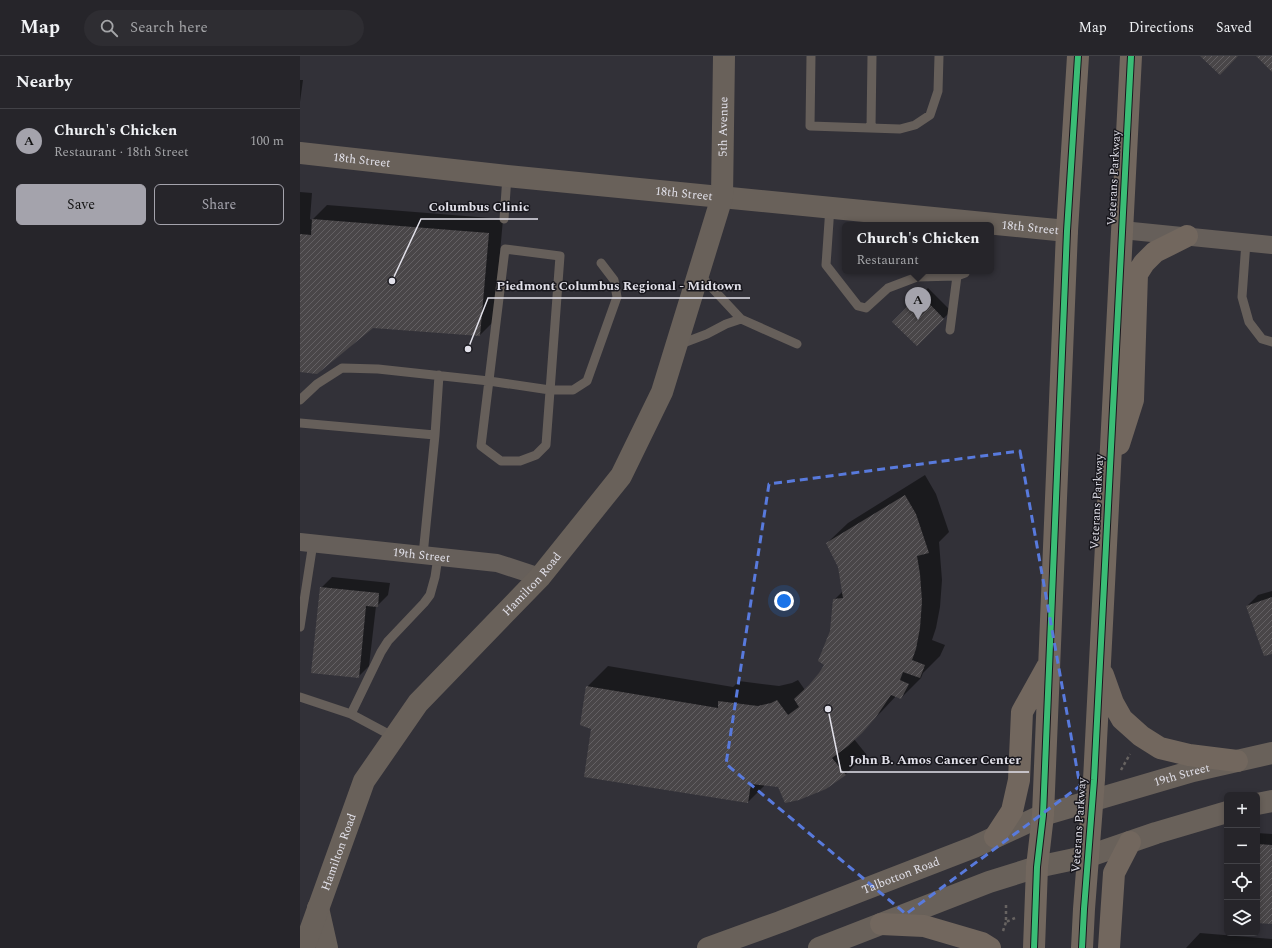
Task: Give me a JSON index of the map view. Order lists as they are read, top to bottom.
{
  "streets": {
    "main road": ["Veterans Parkway"],
    "street": [
      "5th Avenue",
      "18th Street",
      "19th Street",
      "Hamilton Road",
      "Talbotton Road"
    ]
  },
  "crossings": [
    ["5th Avenue", "18th Street"],
    ["5th Avenue", "Hamilton Road"],
    ["18th Street", "Hamilton Road"],
    ["Veterans Parkway", "19th Street"],
    ["Veterans Parkway", "Talbotton Road"],
    ["19th Street", "Hamilton Road"],
    ["19th Street", "Talbotton Road"]
  ],
  "places": ["Columbus Clinic", "Piedmont Columbus Regional - Midtown", "John B. Amos Cancer Center"],
  "page": {
    "header": "Map",
    "search": "Search here",
    "nav": ["Map", "Directions", "Saved"],
    "heading": "Nearby",
    "list": [
      {
        "mark": "A",
        "name": "Church's Chicken",
        "note": "Restaurant · 18th Street",
        "value": "100 m"
      }
    ],
    "buttons": ["Save", "Share"],
    "popup": ["Church's Chicken", "Restaurant"],
    "pins": "A",
    "map_buttons": ["+", "−"]
  }
}
